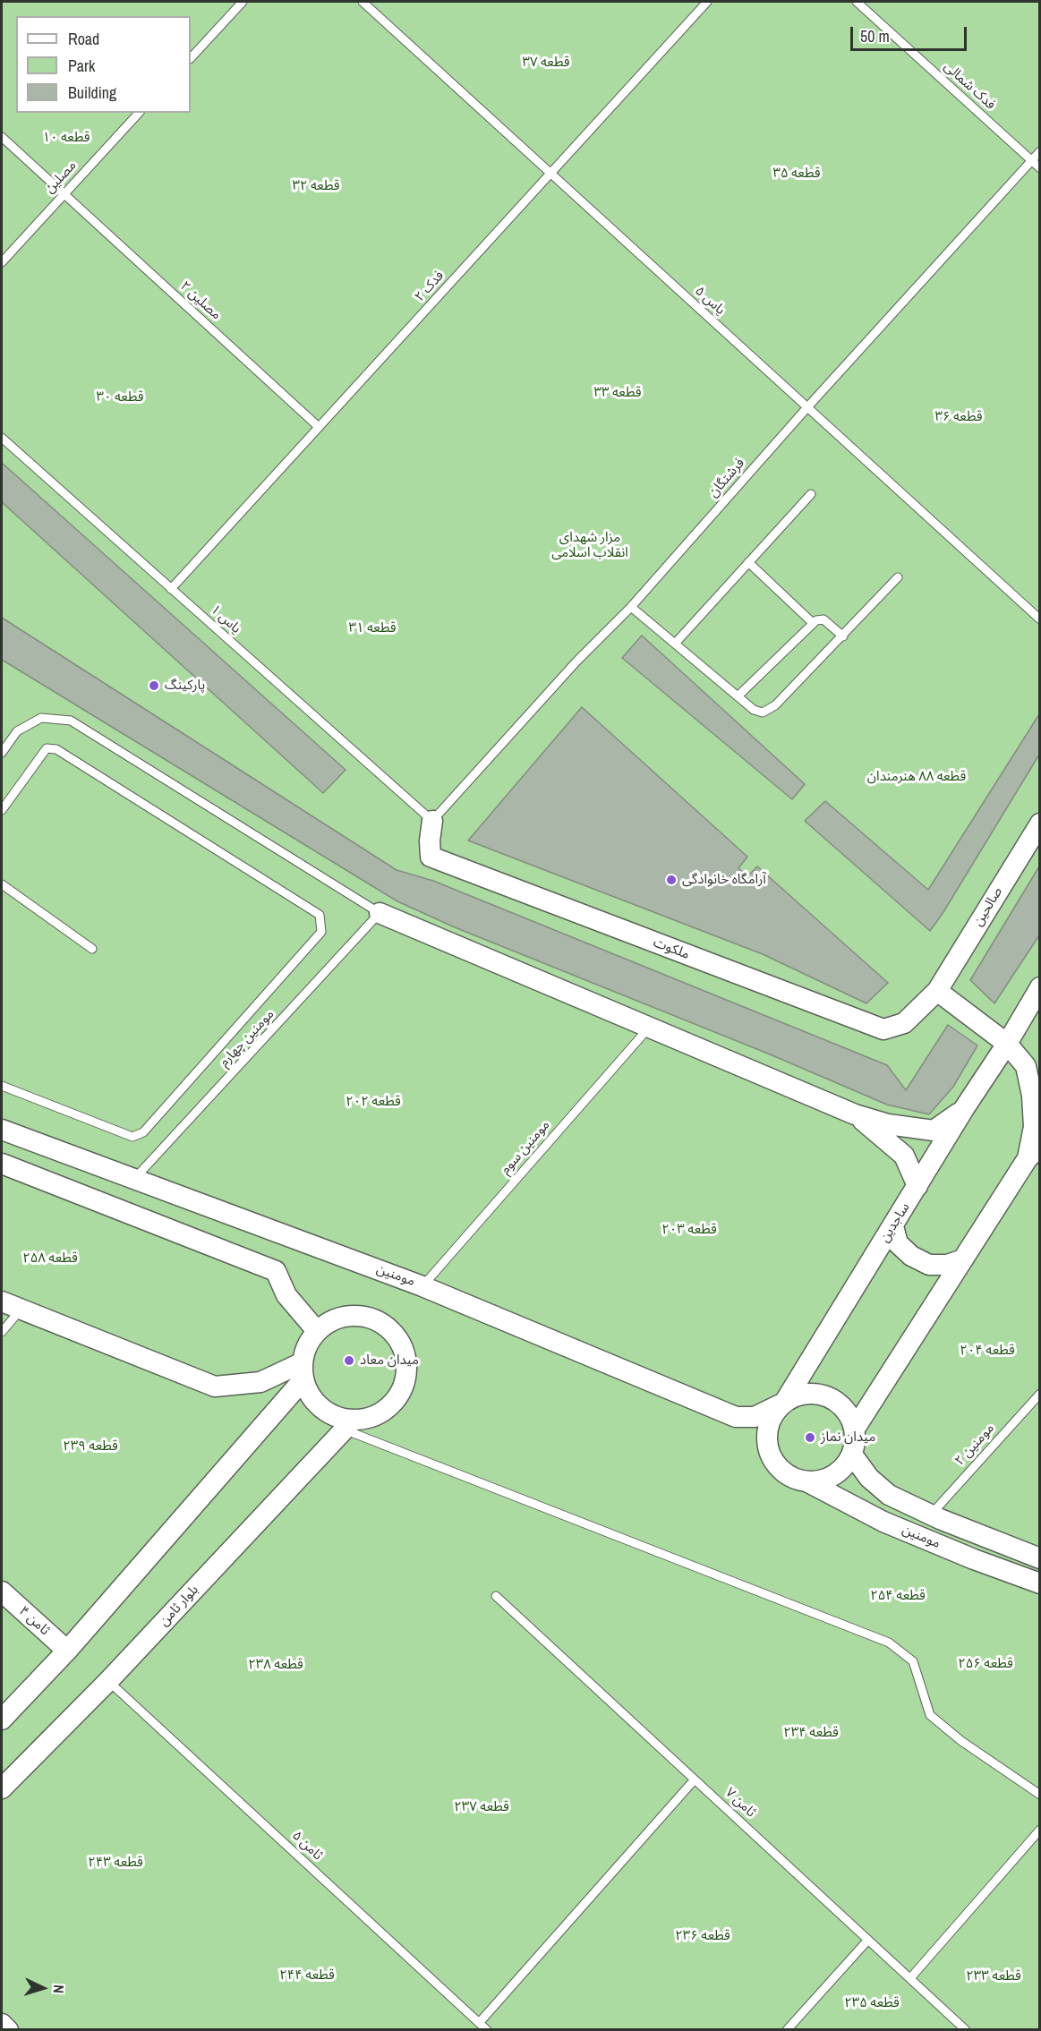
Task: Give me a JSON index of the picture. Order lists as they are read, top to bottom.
{
  "streets": {
    "street": [
      "صالحین",
      "ملکوت",
      "ساجدین",
      "مومنین",
      "بلوار ثامن",
      "ثامن ۴"
    ],
    "lane": [
      "فدک شمالی",
      "مصلین",
      "فدک ۲",
      "مصلین ۲",
      "یاس ۵",
      "فرشتگان",
      "یاس ۱",
      "مومنین چهارم",
      "مومنین سوم",
      "مومنین ۲",
      "ثامن ۷",
      "ثامن ۵"
    ]
  },
  "crossings": [
    ["فدک شمالی", "فرشتگان"],
    ["مصلین", "مصلین ۲"],
    ["فدک ۲", "مصلین ۲"],
    ["فدک ۲", "یاس ۵"],
    ["فدک ۲", "یاس ۱"],
    ["یاس ۵", "فرشتگان"],
    ["فرشتگان", "یاس ۱"],
    ["فرشتگان", "ملکوت"],
    ["یاس ۱", "ملکوت"],
    ["صالحین", "ملکوت"],
    ["مومنین چهارم", "مومنین"],
    ["مومنین سوم", "مومنین"],
    ["ساجدین", "مومنین"],
    ["مومنین", "مومنین ۲"],
    ["بلوار ثامن", "ثامن ۵"]
  ],
  "parks": [
    "قطعه ۳۷",
    "قطعه ۱۰",
    "قطعه ۳۵",
    "قطعه ۳۲",
    "قطعه ۳۳",
    "قطعه ۳۰",
    "قطعه ۳۶",
    "مزار شهدای انقلاب اسلامی",
    "قطعه ۳۱",
    "قطعه ۸۸ هنرمندان",
    "قطعه ۲۰۲",
    "قطعه ۲۰۳",
    "قطعه ۲۵۸",
    "قطعه ۲۰۴",
    "قطعه ۲۳۹",
    "قطعه ۲۵۴",
    "قطعه ۲۵۶",
    "قطعه ۲۳۸",
    "قطعه ۲۳۴",
    "قطعه ۲۳۷",
    "قطعه ۲۴۳",
    "قطعه ۲۳۶",
    "قطعه ۲۴۴",
    "قطعه ۲۳۳",
    "قطعه ۲۳۵"
  ],
  "places": [
    "پارکینگ",
    "آرامگاه خانوادگی",
    "میدان معاد",
    "میدان نماز"
  ],
  "legend": ["Road", "Park", "Building"],
  "scale_bar": "50 m",
  "north": "right"
}
